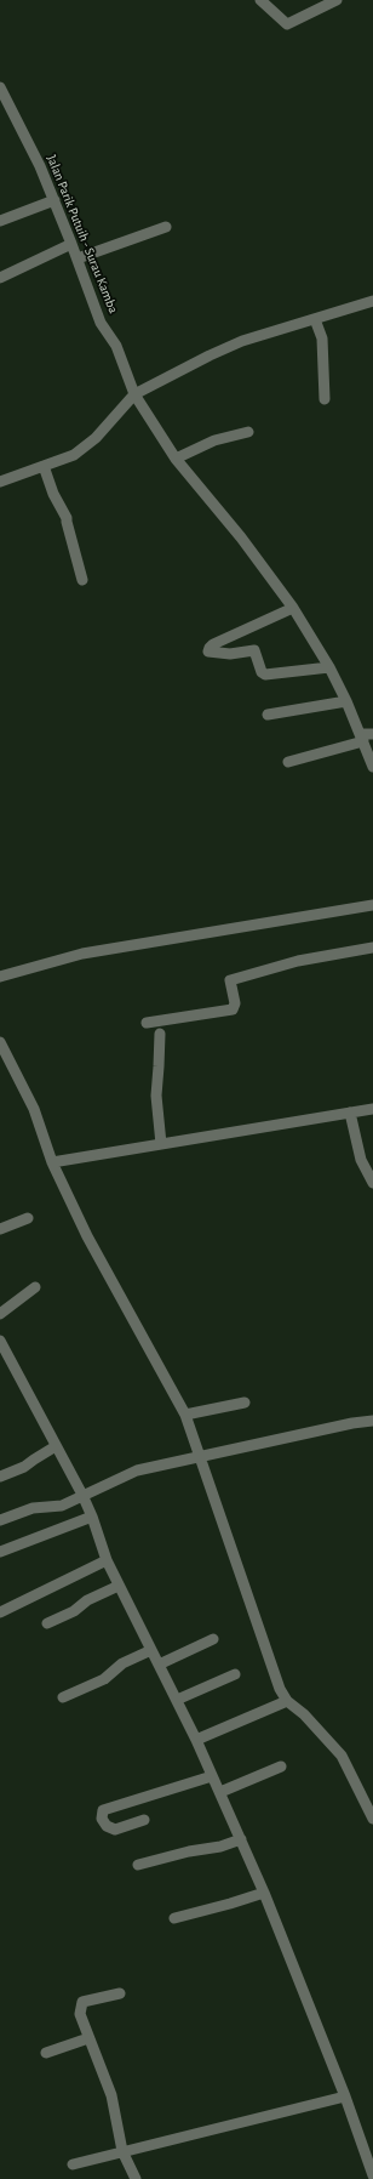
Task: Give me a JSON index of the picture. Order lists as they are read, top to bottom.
{
  "streets": {
    "street": ["Jalan Parik Putuih - Surau Kamba"]
  }
}
